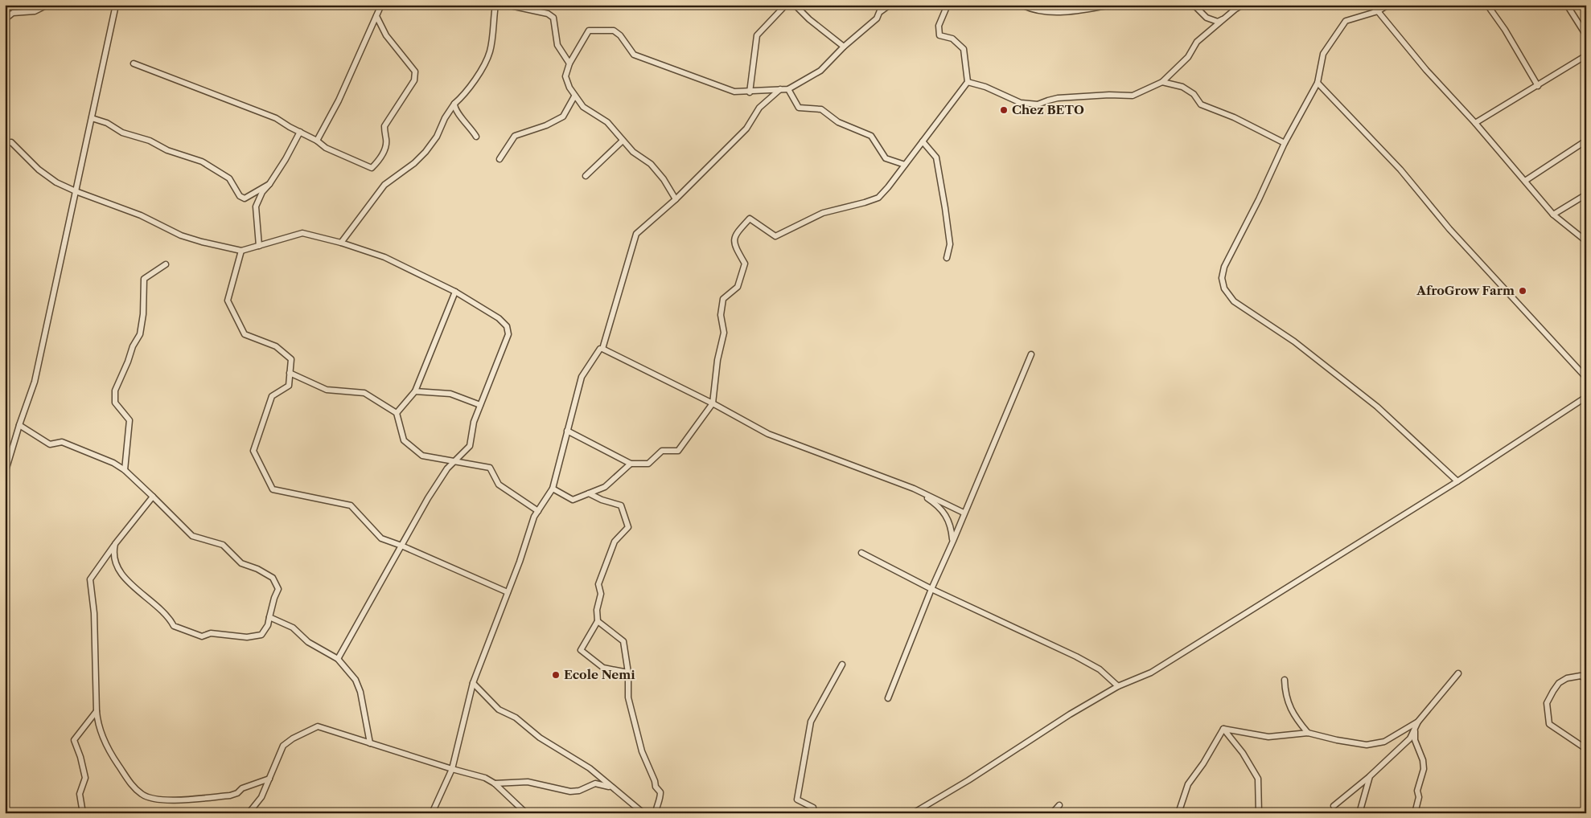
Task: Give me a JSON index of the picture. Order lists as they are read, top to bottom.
{
  "places": ["Chez BETO", "AfroGrow Farm", "Ecole Nemi"]
}
